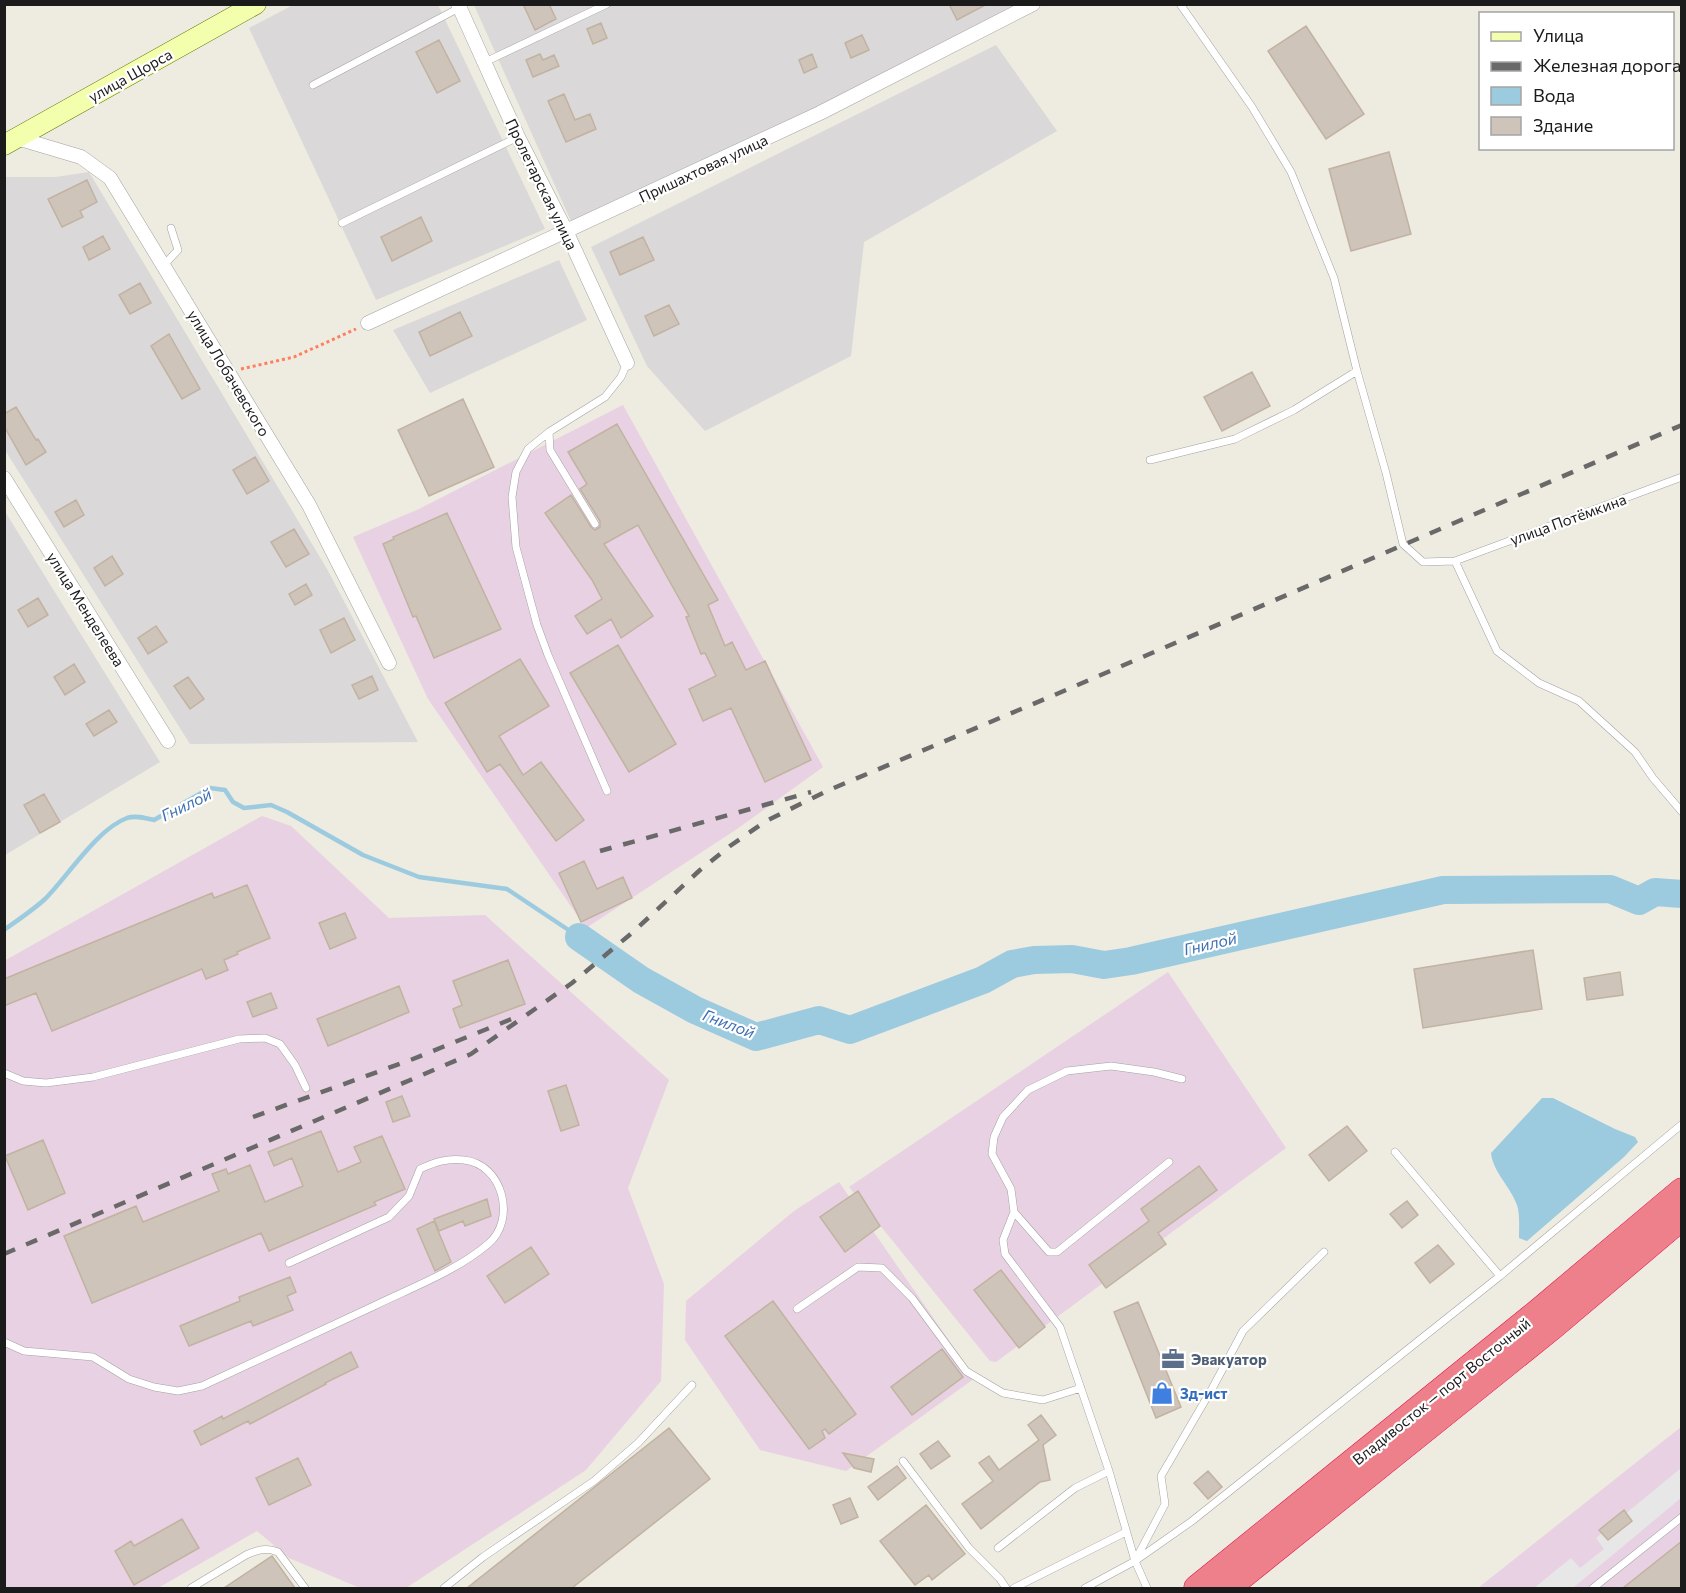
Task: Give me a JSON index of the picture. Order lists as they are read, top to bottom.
{
  "streets": {
    "highway": ["Владивосток — порт Восточный"],
    "main road": ["улица Щорса"],
    "street": [
      "Пришахтовая улица",
      "Пролетарская улица",
      "улица Лобачевского",
      "улица Менделеева"
    ],
    "lane": ["улица Потёмкина"]
  },
  "crossings": [
    ["улица Щорса", "улица Лобачевского"],
    ["Пришахтовая улица", "Пролетарская улица"]
  ],
  "water": ["Гнилой"],
  "places": {
    "office": ["Эвакуатор"],
    "shop": ["3д-ист"]
  },
  "legend": [
    "Улица",
    "Железная дорога",
    "Вода",
    "Здание"
  ]
}
